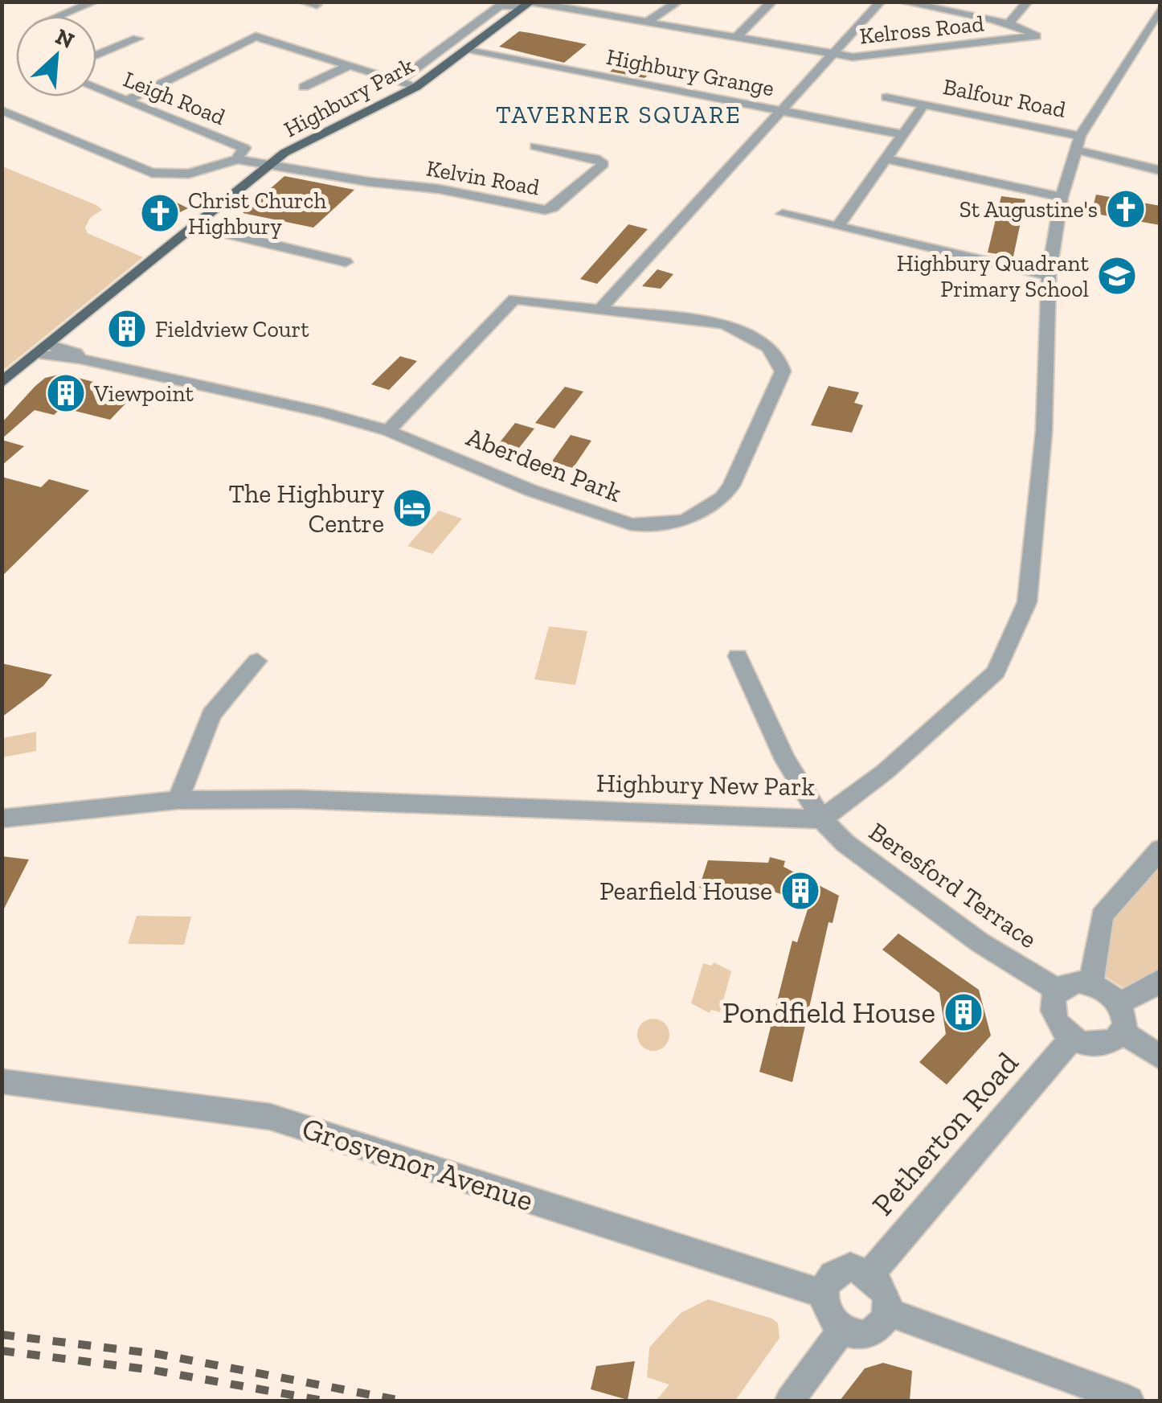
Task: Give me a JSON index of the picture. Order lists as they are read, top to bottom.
{
  "streets": {
    "main road": ["Highbury Park"],
    "street": [
      "Kelross Road",
      "Highbury Grange",
      "Leigh Road",
      "Balfour Road",
      "Kelvin Road",
      "Aberdeen Park",
      "Highbury New Park",
      "Beresford Terrace",
      "Petherton Road",
      "Grosvenor Avenue"
    ]
  },
  "crossings": [
    ["Kelross Road", "Highbury Park"],
    ["Highbury Grange", "Highbury Park"],
    ["Highbury Grange", "Balfour Road"],
    ["Highbury Park", "Kelvin Road"],
    ["Highbury Park", "Aberdeen Park"],
    ["Balfour Road", "Highbury New Park"],
    ["Highbury New Park", "Beresford Terrace"],
    ["Beresford Terrace", "Petherton Road"],
    ["Petherton Road", "Grosvenor Avenue"]
  ],
  "districts": ["TAVERNER SQUARE"],
  "places": {
    "church": ["St Augustine's", "Christ Church Highbury"],
    "school or university": ["Highbury Quadrant Primary School"],
    "building": [
      "Fieldview Court",
      "Viewpoint",
      "Pearfield House",
      "Pondfield House"
    ],
    "hotel": ["The Highbury Centre"]
  },
  "north": "top right"
}
